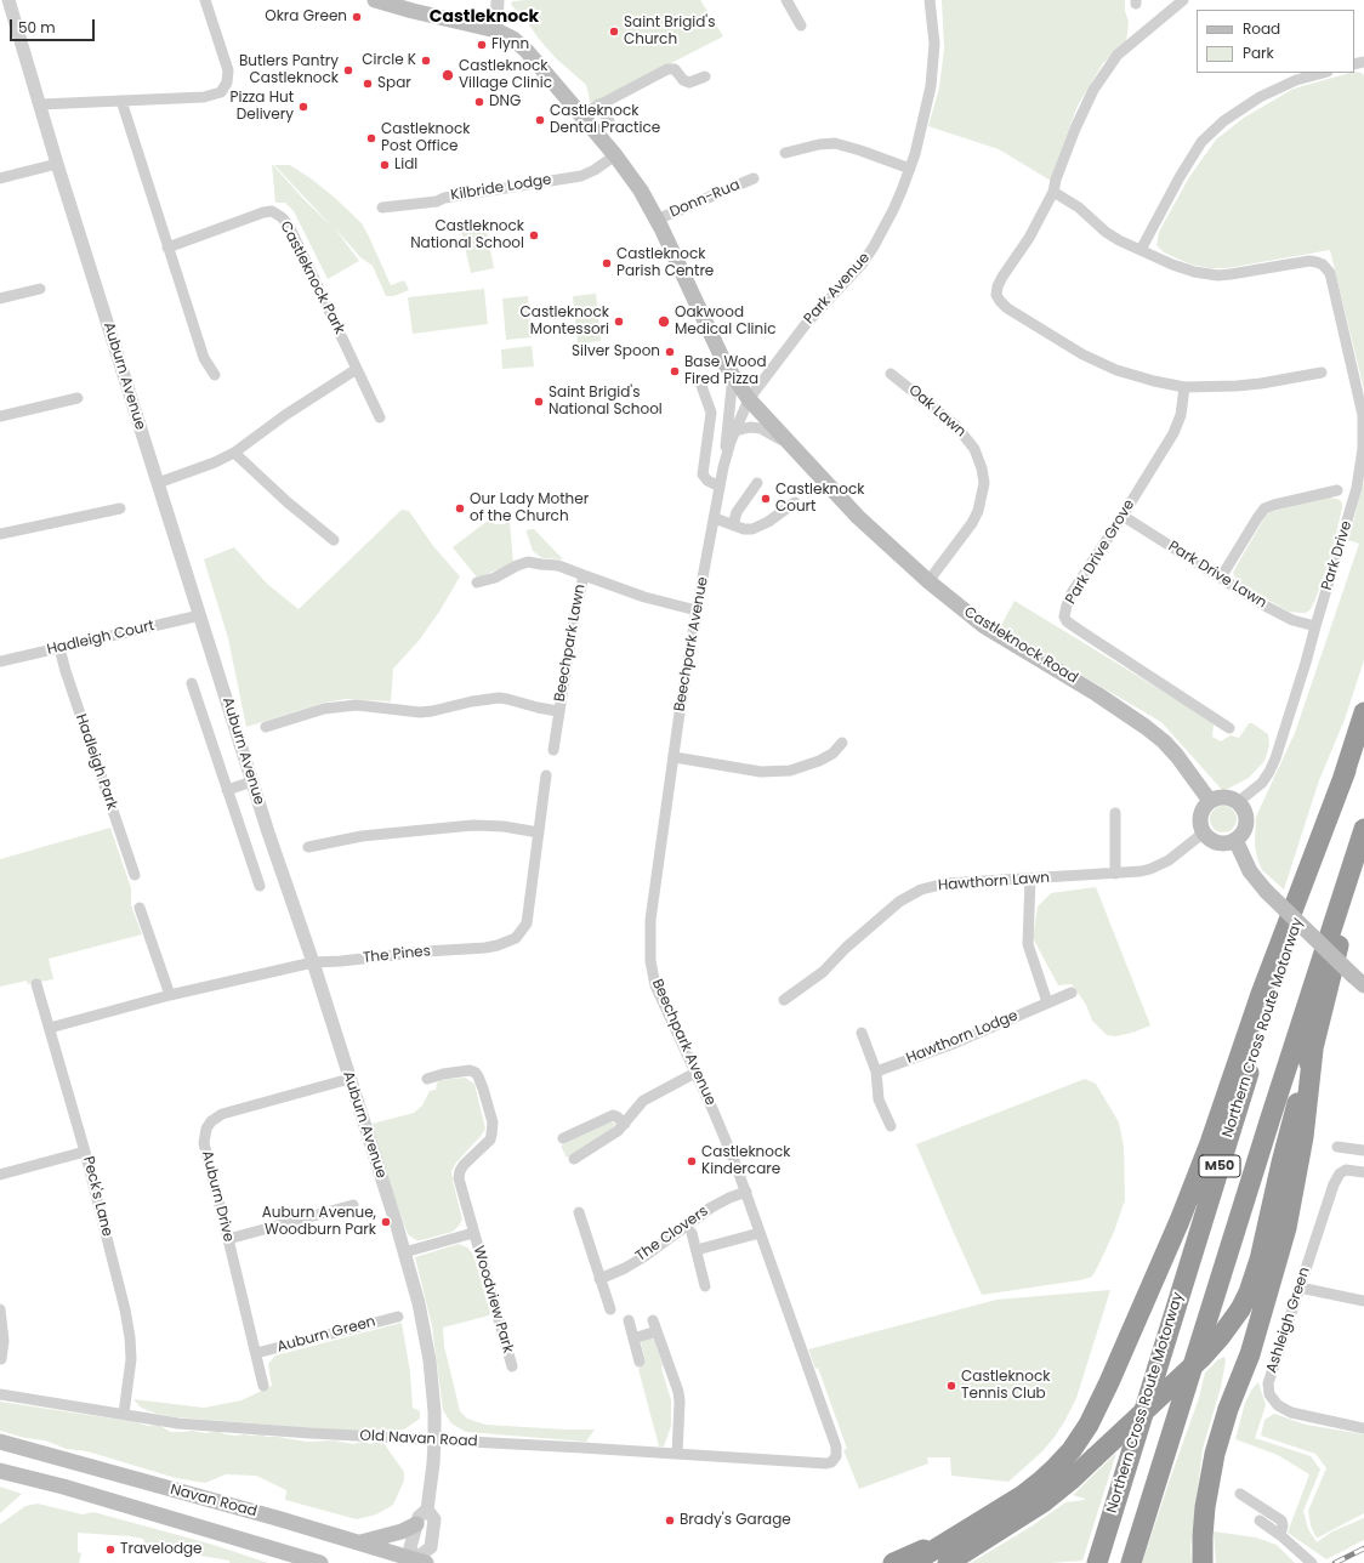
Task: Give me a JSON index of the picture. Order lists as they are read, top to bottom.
{
  "streets": {
    "highway": ["Northern Cross Route Motorway", "M50"],
    "main road": ["Castleknock Road", "Navan Road"],
    "street": [
      "Kilbride Lodge",
      "Donn-Rua",
      "Castleknock Park",
      "Park Avenue",
      "Auburn Avenue",
      "Oak Lawn",
      "Park Drive Grove",
      "Park Drive",
      "Park Drive Lawn",
      "Hadleigh Court",
      "Beechpark Lawn",
      "Beechpark Avenue",
      "Hadleigh Park",
      "Hawthorn Lawn",
      "The Pines",
      "Hawthorn Lodge",
      "Peck's Lane",
      "Auburn Drive",
      "The Clovers",
      "Woodview Park",
      "Ashleigh Green",
      "Auburn Green",
      "Old Navan Road"
    ]
  },
  "crossings": [
    ["Kilbride Lodge", "Castleknock Road"],
    ["Donn-Rua", "Castleknock Road"],
    ["Park Avenue", "Beechpark Avenue"],
    ["Park Avenue", "Castleknock Road"],
    ["Auburn Avenue", "Hadleigh Court"],
    ["Auburn Avenue", "The Pines"],
    ["Auburn Avenue", "Auburn Drive"],
    ["Auburn Avenue", "Woodview Park"],
    ["Auburn Avenue", "Old Navan Road"],
    ["Auburn Avenue", "Navan Road"],
    ["Oak Lawn", "Castleknock Road"],
    ["Park Drive Grove", "Park Drive Lawn"],
    ["Park Drive", "Park Drive Lawn"],
    ["Park Drive", "Castleknock Road"],
    ["Park Drive", "Hawthorn Lawn"],
    ["Hadleigh Court", "Hadleigh Park"],
    ["Beechpark Lawn", "Beechpark Avenue"],
    ["Beechpark Avenue", "Castleknock Road"],
    ["Beechpark Avenue", "The Clovers"],
    ["Beechpark Avenue", "Old Navan Road"],
    ["Castleknock Road", "Hawthorn Lawn"],
    ["The Pines", "Peck's Lane"],
    ["Northern Cross Route Motorway", "M50"],
    ["Peck's Lane", "Old Navan Road"],
    ["Auburn Drive", "Auburn Green"]
  ],
  "districts": ["Castleknock"],
  "places": [
    "Okra Green",
    "Saint Brigid's Church",
    "Flynn",
    "Circle K",
    "Butlers Pantry Castleknock",
    "Castleknock Village Clinic",
    "Spar",
    "DNG",
    "Pizza Hut Delivery",
    "Castleknock Dental Practice",
    "Castleknock Post Office",
    "Lidl",
    "Castleknock National School",
    "Castleknock Parish Centre",
    "Castleknock Montessori",
    "Oakwood Medical Clinic",
    "Silver Spoon",
    "Base Wood Fired Pizza",
    "Saint Brigid's National School",
    "Castleknock Court",
    "Our Lady Mother of the Church",
    "Castleknock Kindercare",
    "Auburn Avenue, Woodburn Park",
    "Castleknock Tennis Club",
    "Brady's Garage",
    "Travelodge"
  ],
  "legend": ["Road", "Park"],
  "scale_bar": "50 m"
}
